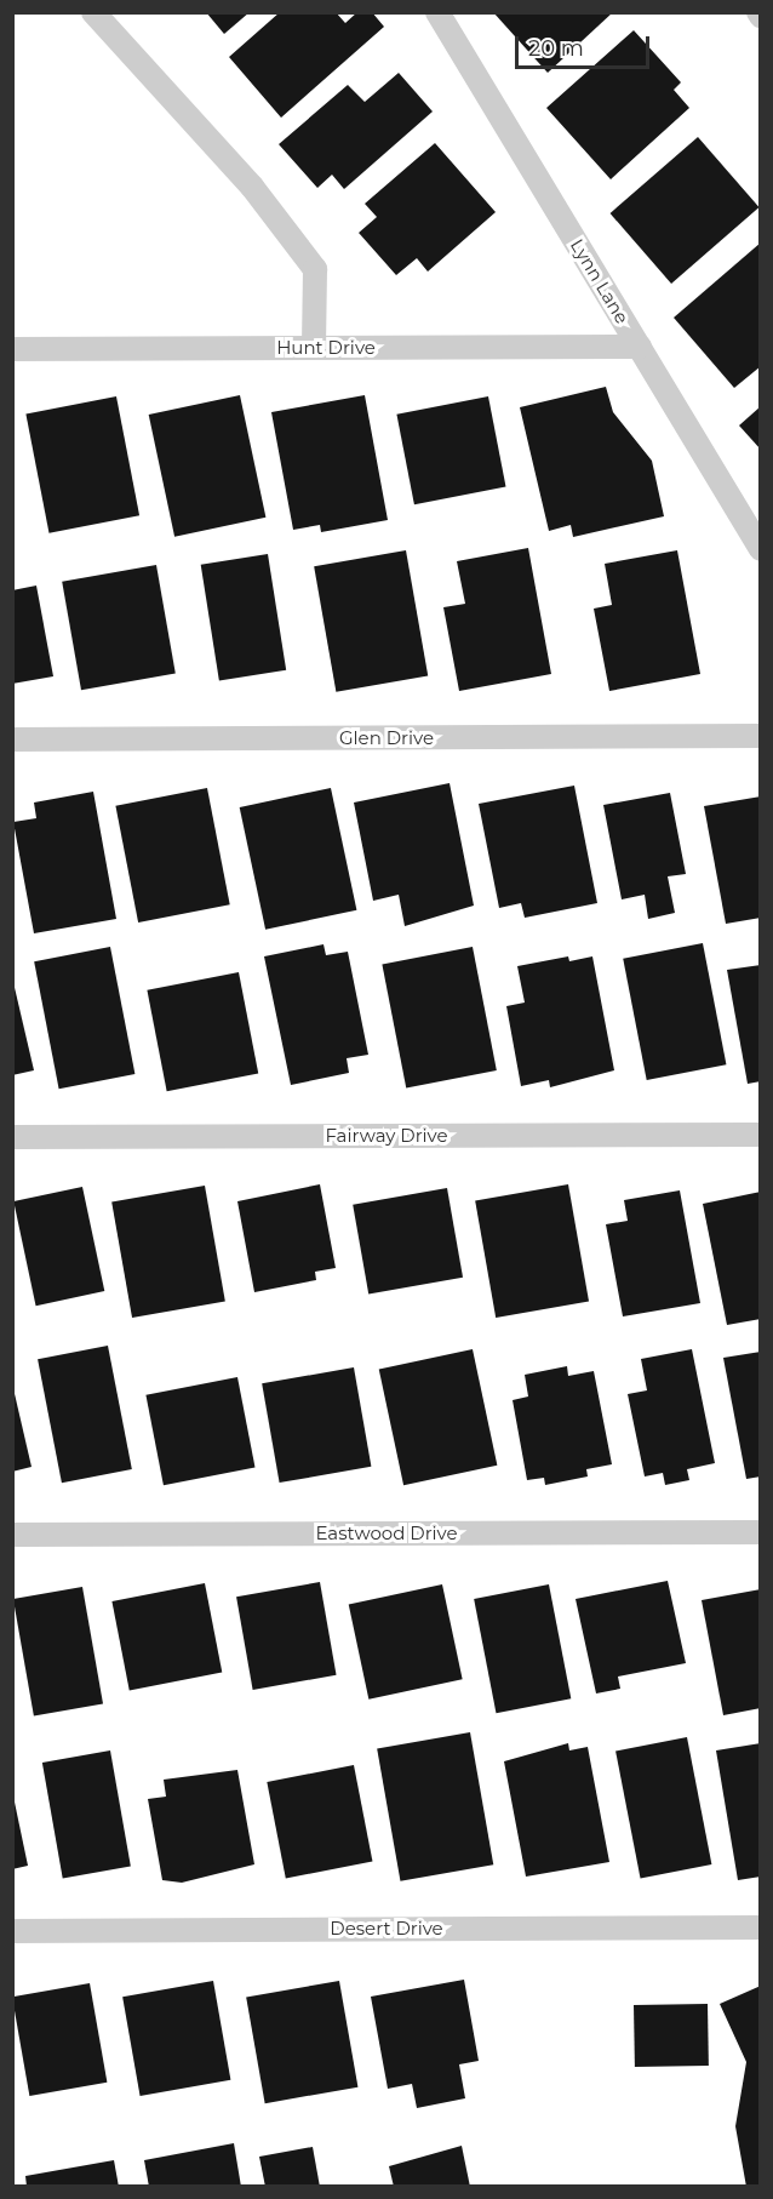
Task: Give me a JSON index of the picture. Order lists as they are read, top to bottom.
{
  "streets": {
    "lane": [
      "Lynn Lane",
      "Hunt Drive",
      "Glen Drive",
      "Fairway Drive",
      "Eastwood Drive",
      "Desert Drive"
    ]
  },
  "crossings": [
    ["Lynn Lane", "Hunt Drive"]
  ],
  "scale_bar": "20 m"
}
